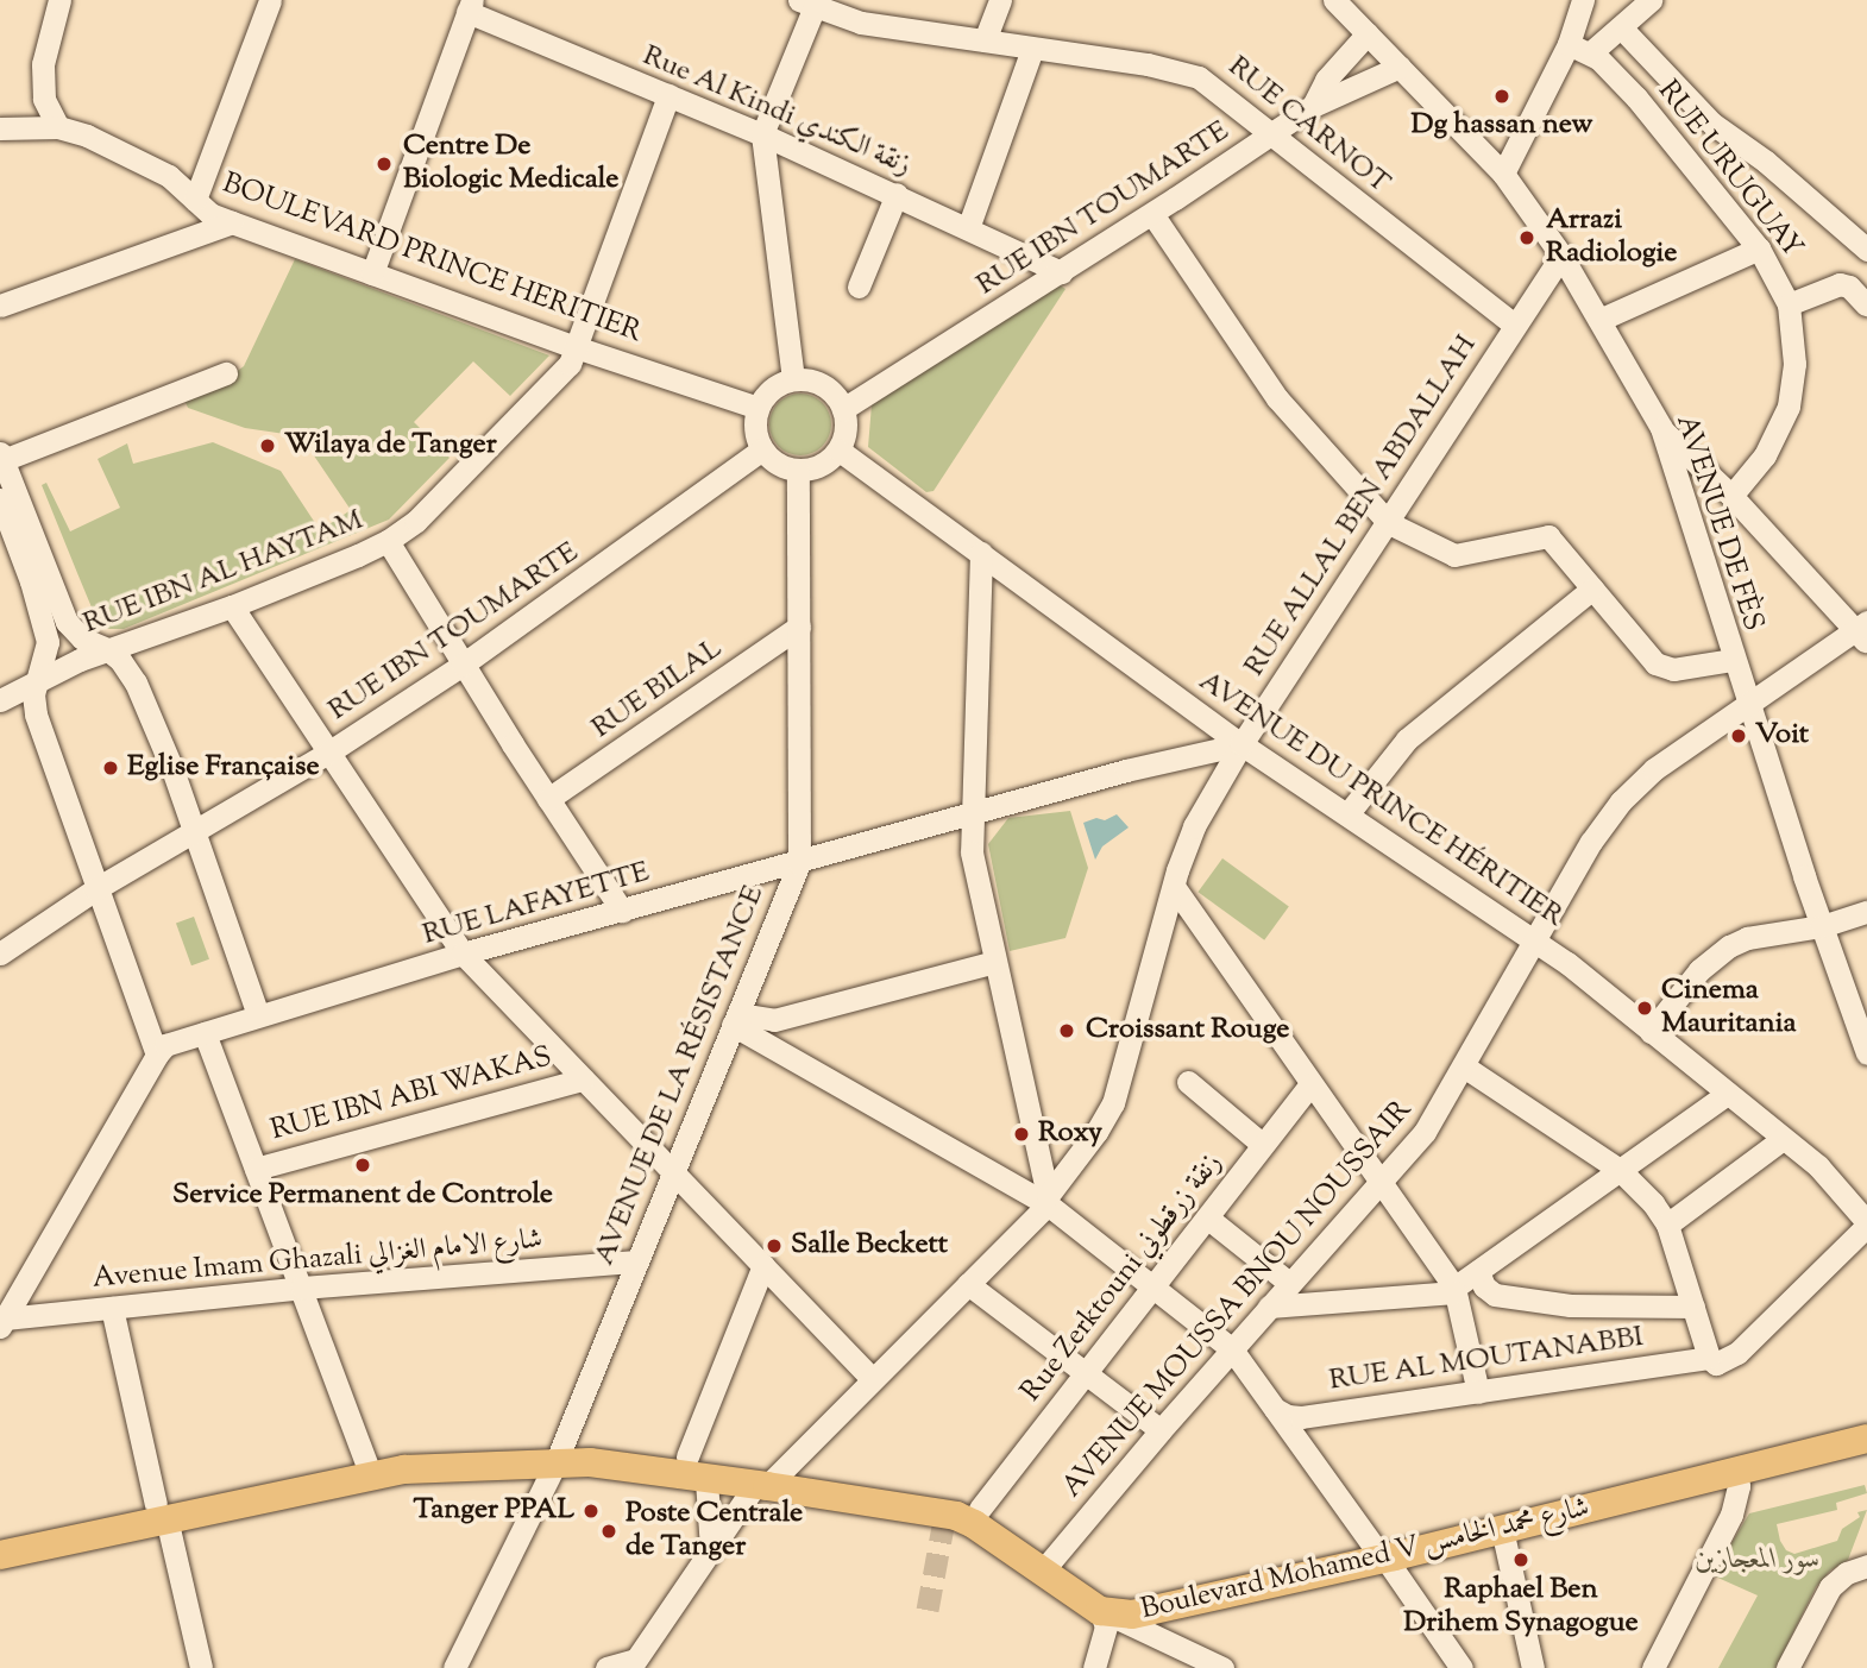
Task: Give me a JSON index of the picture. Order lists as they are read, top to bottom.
{
  "streets": {
    "main road": ["Boulevard Mohamed V شارع محمد الخامس"],
    "street": [
      "Rue Al Kindi زنقة الكندي",
      "RUE CARNOT",
      "RUE URUGUAY",
      "RUE IBN TOUMARTE",
      "BOULEVARD PRINCE HERITIER",
      "RUE ALLAL BEN ABDALLAH",
      "AVENUE DE FÈS",
      "RUE IBN AL HAYTAM",
      "RUE BILAL",
      "AVENUE DU PRINCE HÉRITIER",
      "RUE LAFAYETTE",
      "AVENUE DE LA RÉSISTANCE",
      "RUE IBN ABI WAKAS",
      "Avenue Imam Ghazali شارع الامام الغزالي",
      "Rue Zerktouni زنقة زرقطوني",
      "AVENUE MOUSSA BNOU NOUSSAIR",
      "RUE AL MOUTANABBI"
    ]
  },
  "crossings": [
    ["Rue Al Kindi زنقة الكندي", "RUE IBN TOUMARTE"],
    ["Rue Al Kindi زنقة الكندي", "RUE IBN AL HAYTAM"],
    ["RUE CARNOT", "RUE IBN TOUMARTE"],
    ["RUE CARNOT", "RUE ALLAL BEN ABDALLAH"],
    ["RUE IBN TOUMARTE", "BOULEVARD PRINCE HERITIER"],
    ["RUE IBN TOUMARTE", "AVENUE DE FÈS"],
    ["RUE IBN TOUMARTE", "AVENUE DU PRINCE HÉRITIER"],
    ["RUE IBN TOUMARTE", "AVENUE DE LA RÉSISTANCE"],
    ["BOULEVARD PRINCE HERITIER", "RUE IBN AL HAYTAM"],
    ["BOULEVARD PRINCE HERITIER", "AVENUE DU PRINCE HÉRITIER"],
    ["BOULEVARD PRINCE HERITIER", "AVENUE DE LA RÉSISTANCE"],
    ["RUE ALLAL BEN ABDALLAH", "AVENUE DE FÈS"],
    ["RUE ALLAL BEN ABDALLAH", "AVENUE DU PRINCE HÉRITIER"],
    ["RUE ALLAL BEN ABDALLAH", "RUE LAFAYETTE"],
    ["RUE ALLAL BEN ABDALLAH", "Boulevard Mohamed V شارع محمد الخامس"],
    ["AVENUE DE FÈS", "AVENUE MOUSSA BNOU NOUSSAIR"],
    ["RUE BILAL", "AVENUE DE LA RÉSISTANCE"],
    ["AVENUE DU PRINCE HÉRITIER", "RUE LAFAYETTE"],
    ["AVENUE DU PRINCE HÉRITIER", "AVENUE DE LA RÉSISTANCE"],
    ["AVENUE DU PRINCE HÉRITIER", "AVENUE MOUSSA BNOU NOUSSAIR"],
    ["AVENUE DU PRINCE HÉRITIER", "RUE AL MOUTANABBI"],
    ["RUE LAFAYETTE", "AVENUE DE LA RÉSISTANCE"],
    ["AVENUE DE LA RÉSISTANCE", "Avenue Imam Ghazali شارع الامام الغزالي"],
    ["AVENUE DE LA RÉSISTANCE", "Boulevard Mohamed V شارع محمد الخامس"],
    ["Rue Zerktouni زنقة زرقطوني", "Boulevard Mohamed V شارع محمد الخامس"],
    ["AVENUE MOUSSA BNOU NOUSSAIR", "Boulevard Mohamed V شارع محمد الخامس"]
  ],
  "parks": ["سور المعجازين"],
  "places": [
    "Dg hassan new",
    "Centre De Biologic Medicale",
    "Arrazi Radiologie",
    "Wilaya de Tanger",
    "Voit",
    "Eglise Française",
    "Cinema Mauritania",
    "Croissant Rouge",
    "Roxy",
    "Service Permanent de Controle",
    "Salle Beckett",
    "Tanger PPAL",
    "Poste Centrale de Tanger",
    "Raphael Ben Drihem Synagogue"
  ]
}
